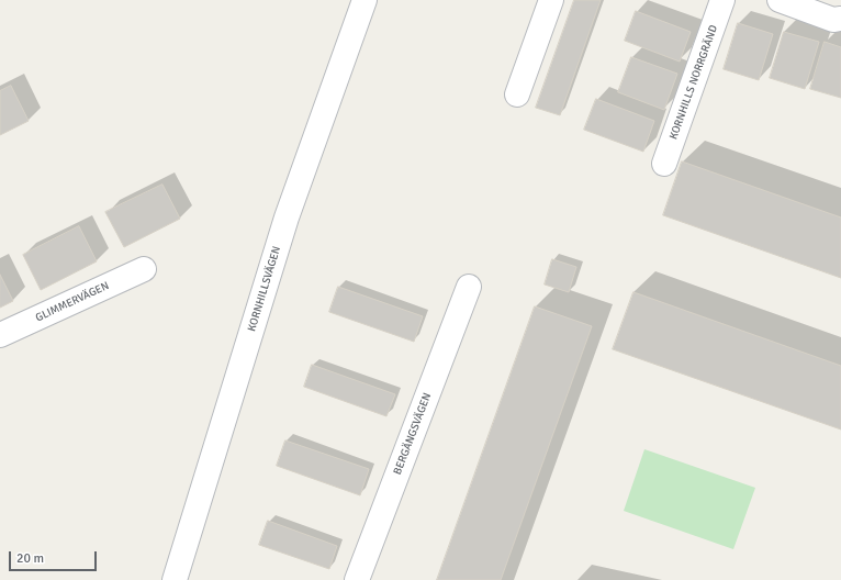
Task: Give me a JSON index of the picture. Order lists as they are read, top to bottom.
{
  "streets": {
    "street": [
      "KORNHILLS NORRGRÄND",
      "KORNHILLSVÄGEN",
      "GLIMMERVÄGEN",
      "BERGÄNGSVÄGEN"
    ]
  },
  "scale_bar": "20 m"
}
